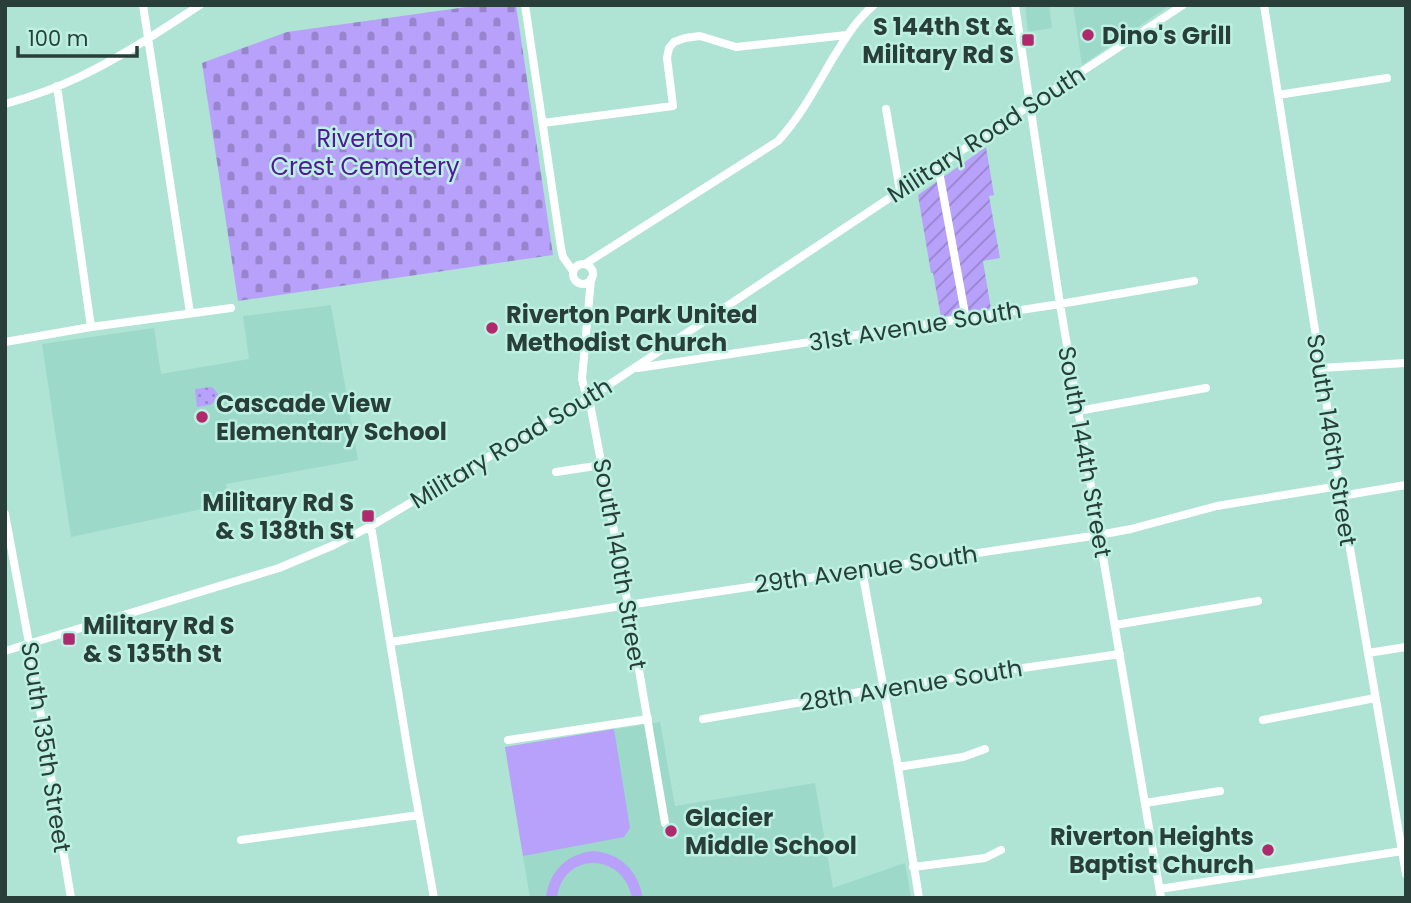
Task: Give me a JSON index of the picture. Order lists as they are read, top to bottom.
{
  "streets": {
    "street": [
      "Military Road South",
      "31st Avenue South",
      "South 146th Street",
      "South 144th Street",
      "South 140th Street",
      "29th Avenue South",
      "28th Avenue South",
      "South 135th Street"
    ]
  },
  "crossings": [
    ["Military Road South", "31st Avenue South"],
    ["Military Road South", "South 144th Street"],
    ["Military Road South", "South 140th Street"],
    ["Military Road South", "South 135th Street"],
    ["31st Avenue South", "South 144th Street"],
    ["South 146th Street", "29th Avenue South"],
    ["South 144th Street", "29th Avenue South"],
    ["South 144th Street", "28th Avenue South"],
    ["South 140th Street", "29th Avenue South"]
  ],
  "parks": ["Riverton Crest Cemetery"],
  "places": {
    "other": [
      "Dino's Grill",
      "Riverton Park United Methodist Church",
      "Cascade View Elementary School",
      "Glacier Middle School",
      "Riverton Heights Baptist Church"
    ],
    "transit": ["S 144th St & Military Rd S", "Military Rd S & S 138th St", "Military Rd S & S 135th St"]
  },
  "scale_bar": "100 m"
}
